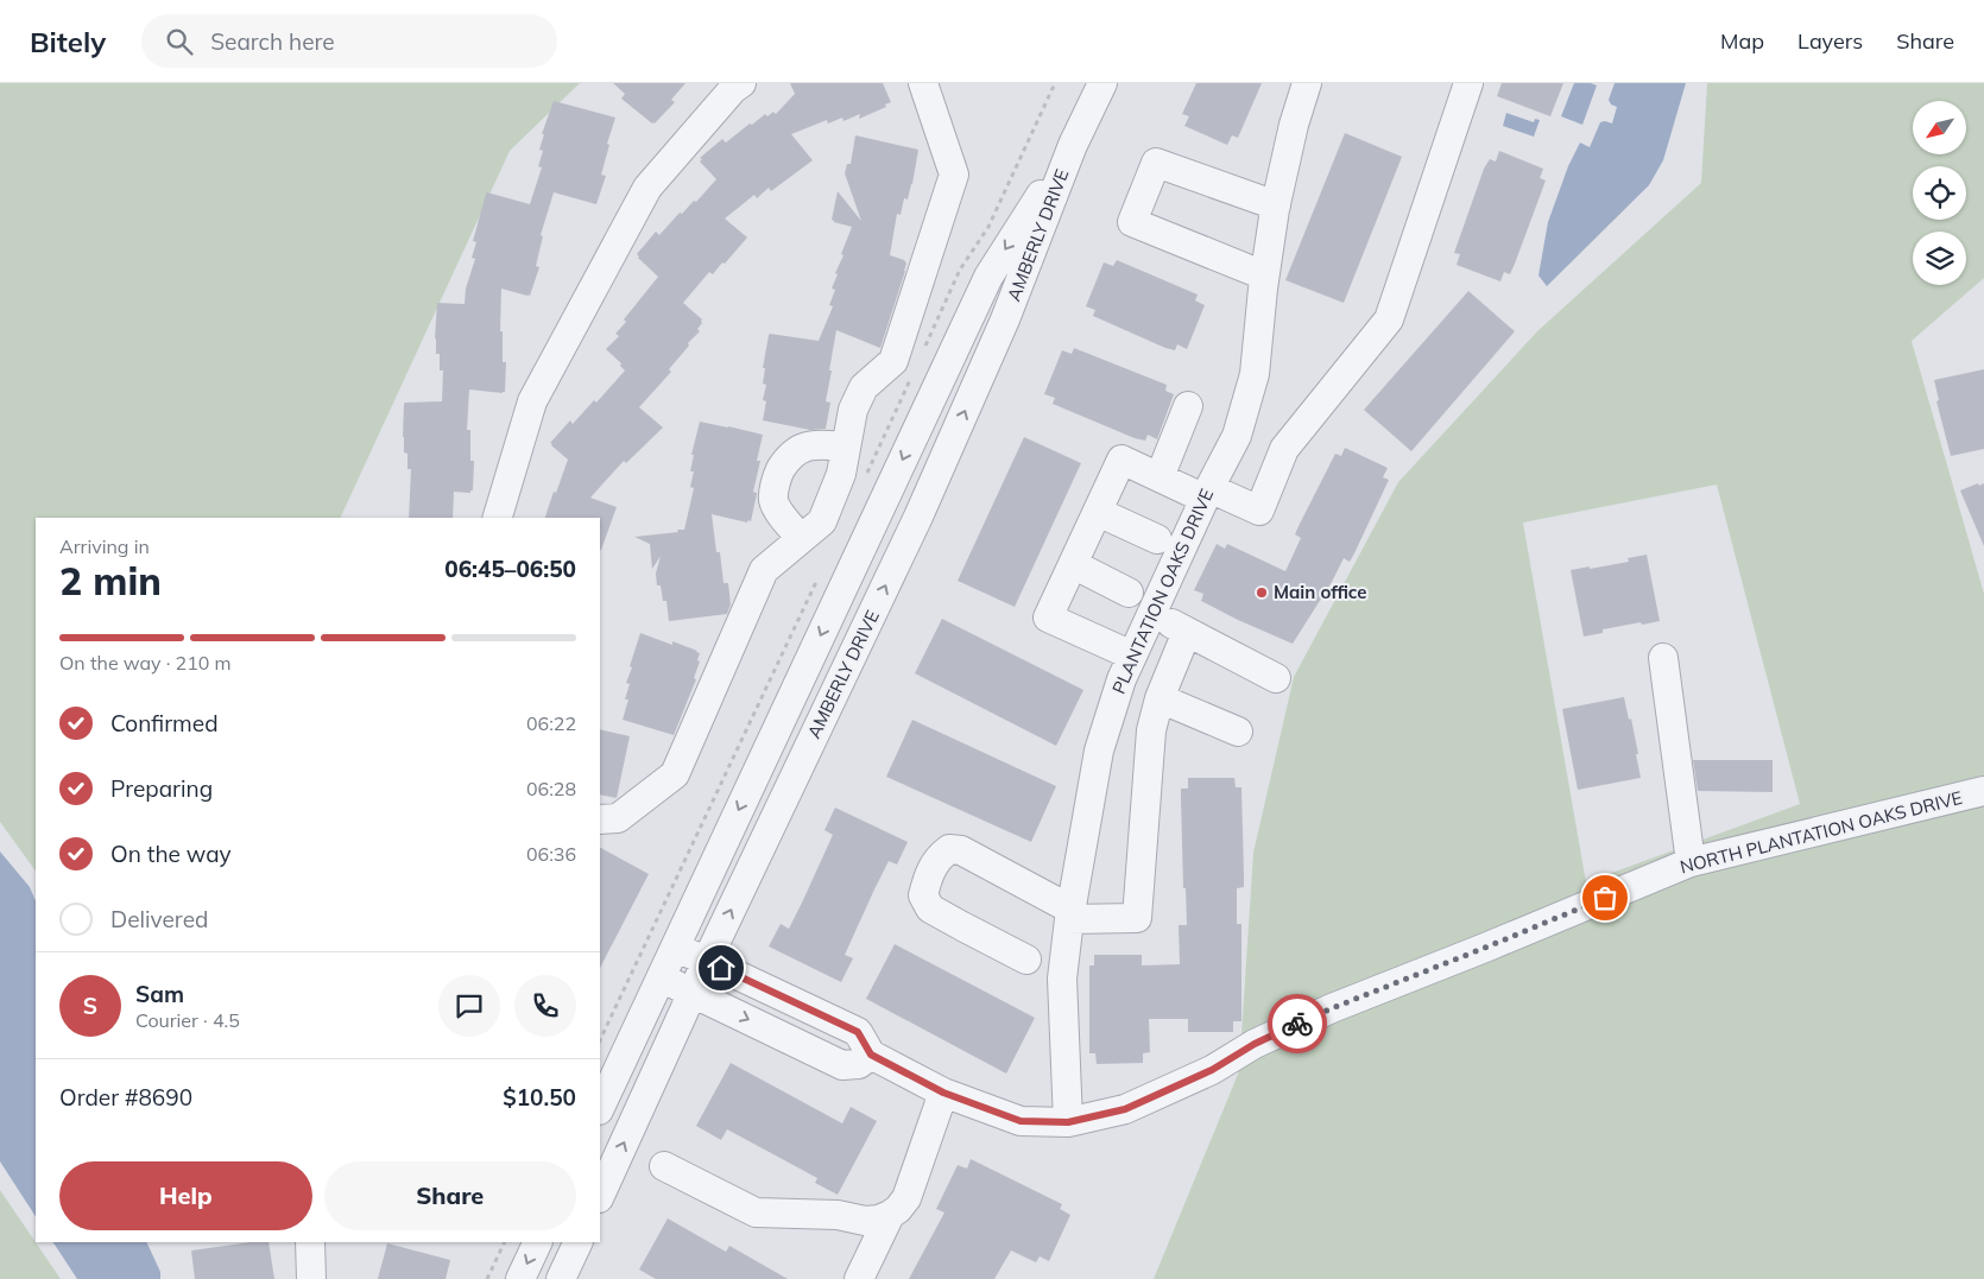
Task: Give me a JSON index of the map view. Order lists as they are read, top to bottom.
{
  "streets": {
    "street": ["AMBERLY DRIVE", "PLANTATION OAKS DRIVE", "NORTH PLANTATION OAKS DRIVE"]
  },
  "crossings": [
    ["PLANTATION OAKS DRIVE", "NORTH PLANTATION OAKS DRIVE"]
  ],
  "places": ["Main office"],
  "north": "bottom left",
  "page": {
    "header": "Bitely",
    "search": "Search here",
    "nav": ["Map", "Layers", "Share"],
    "heading": ["2 min", "Arriving in", "06:45–06:50"],
    "panel": [
      "Sam",
      "Courier · 4.5",
      "Order #8690",
      "$10.50"
    ],
    "bar": "On the way · 210 m",
    "list": [
      ["Confirmed", "06:22"],
      ["Preparing", "06:28"],
      ["On the way", "06:36"],
      "Delivered"
    ],
    "round": "S",
    "buttons": ["Help", "Share"]
  }
}
